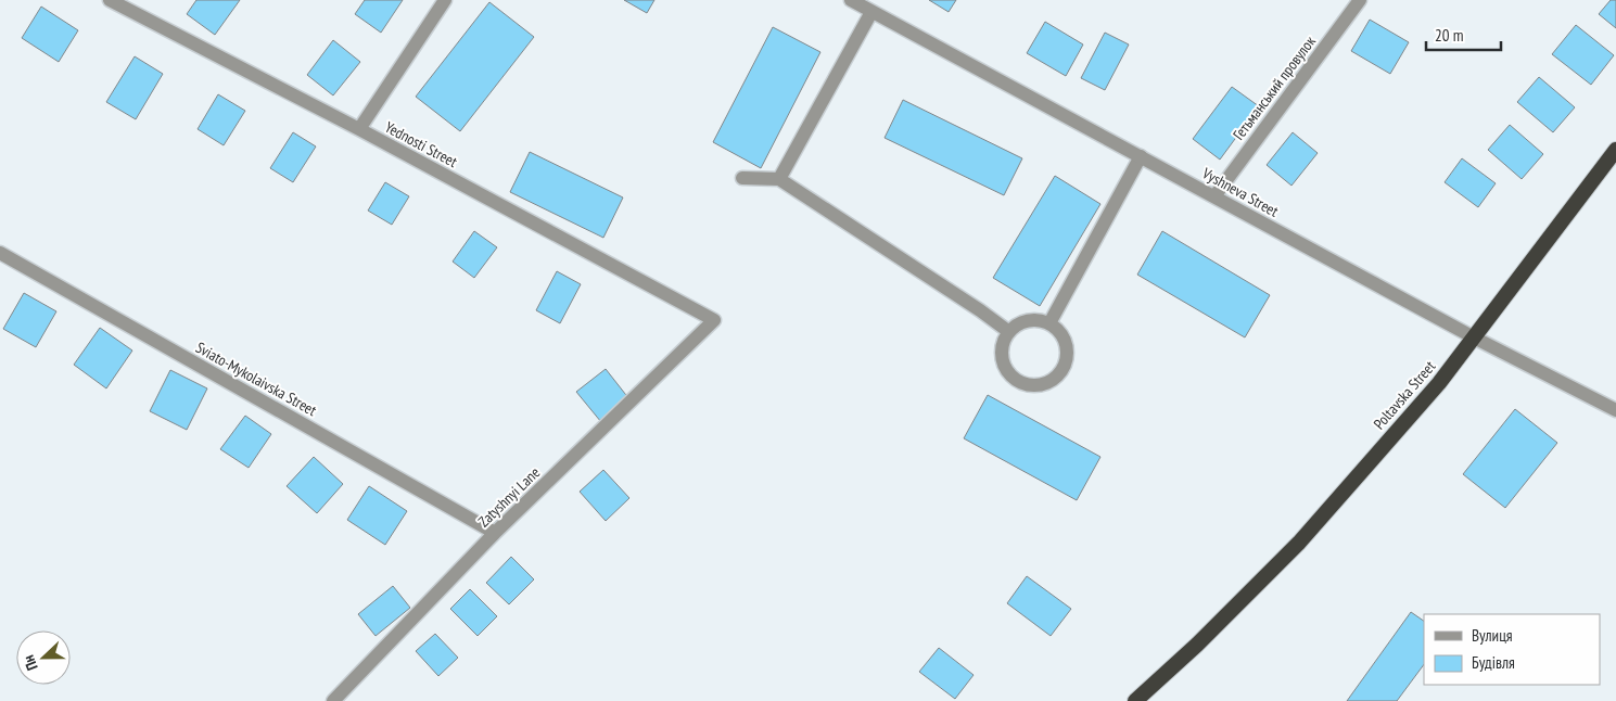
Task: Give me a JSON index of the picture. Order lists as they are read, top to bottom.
{
  "streets": {
    "highway": ["Poltavska Street"],
    "street": [
      "Гетьманський провулок",
      "Yednosti Street",
      "Vyshneva Street",
      "Sviato-Mykolaivska Street",
      "Zatyshnyi Lane"
    ]
  },
  "crossings": [
    ["Гетьманський провулок", "Vyshneva Street"],
    ["Yednosti Street", "Zatyshnyi Lane"],
    ["Vyshneva Street", "Poltavska Street"],
    ["Sviato-Mykolaivska Street", "Zatyshnyi Lane"]
  ],
  "legend": ["Вулиця", "Будівля"],
  "scale_bar": "20 m",
  "north": "left"
}
